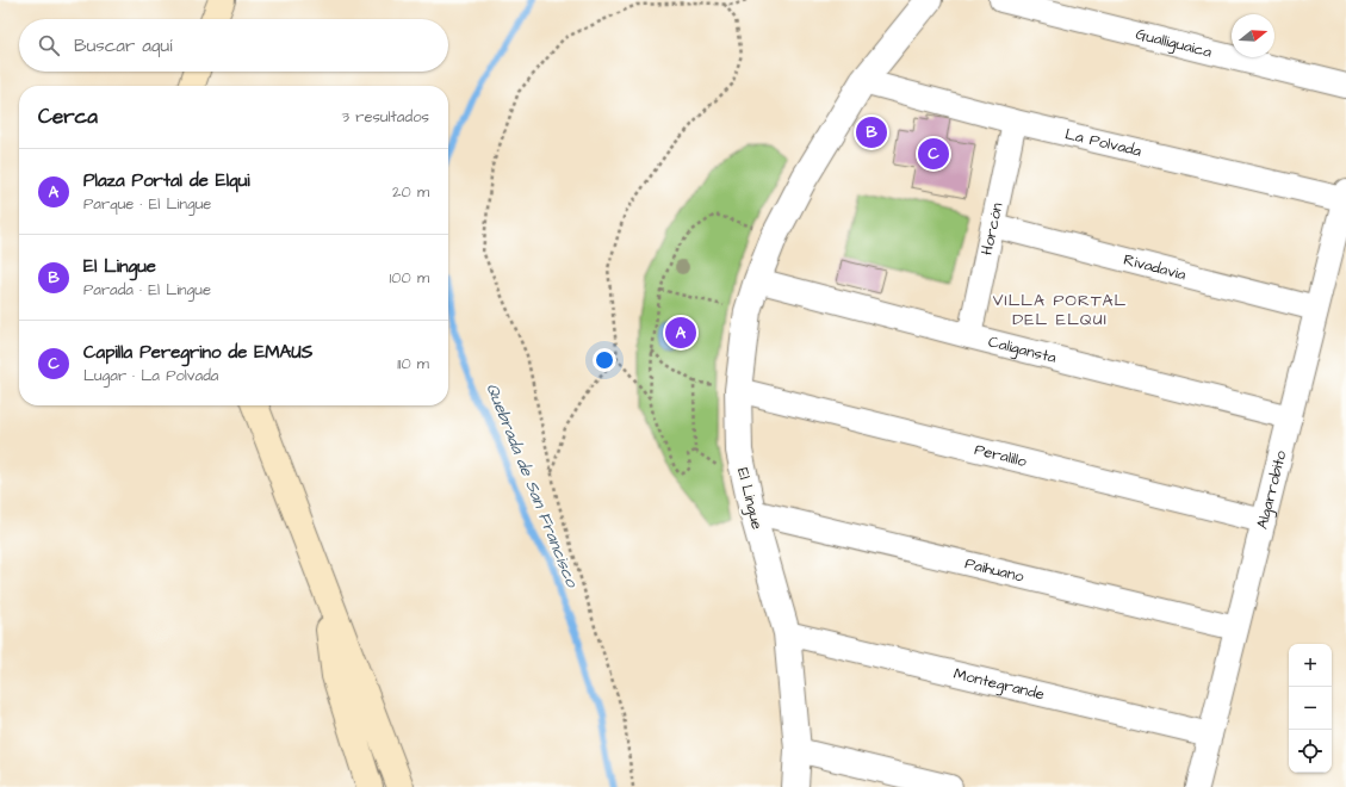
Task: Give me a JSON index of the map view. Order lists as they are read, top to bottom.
{
  "streets": {
    "street": [
      "Gualliguaica",
      "La Polvada",
      "Horcón",
      "Rivadavia",
      "Caligansta",
      "Peralillo",
      "Algarrobito",
      "El Lingue",
      "Paihuano",
      "Montegrande"
    ]
  },
  "crossings": [
    ["La Polvada", "Horcón"],
    ["La Polvada", "Algarrobito"],
    ["La Polvada", "El Lingue"],
    ["Horcón", "Rivadavia"],
    ["Horcón", "Caligansta"],
    ["Rivadavia", "Algarrobito"],
    ["Caligansta", "Algarrobito"],
    ["Caligansta", "El Lingue"],
    ["Peralillo", "Algarrobito"],
    ["Peralillo", "El Lingue"],
    ["Algarrobito", "Paihuano"],
    ["Algarrobito", "Montegrande"],
    ["El Lingue", "Paihuano"],
    ["El Lingue", "Montegrande"]
  ],
  "districts": ["VILLA PORTAL DEL ELQUI"],
  "water": ["Quebrada de San Francisco"],
  "north": "right",
  "page": {
    "search": "Buscar aquí",
    "heading": ["Cerca", "3 resultados"],
    "pins": ["B", "C", "A"],
    "list": [
      {
        "mark": "A",
        "name": "Plaza Portal de Elqui",
        "note": "Parque · El Lingue",
        "value": "20 m"
      },
      {
        "mark": "B",
        "name": "El Lingue",
        "note": "Parada · El Lingue",
        "value": "100 m"
      },
      {
        "mark": "C",
        "name": "Capilla Peregrino de EMAUS",
        "note": "Lugar · La Polvada",
        "value": "110 m"
      }
    ],
    "map_buttons": ["+", "−"]
  }
}
